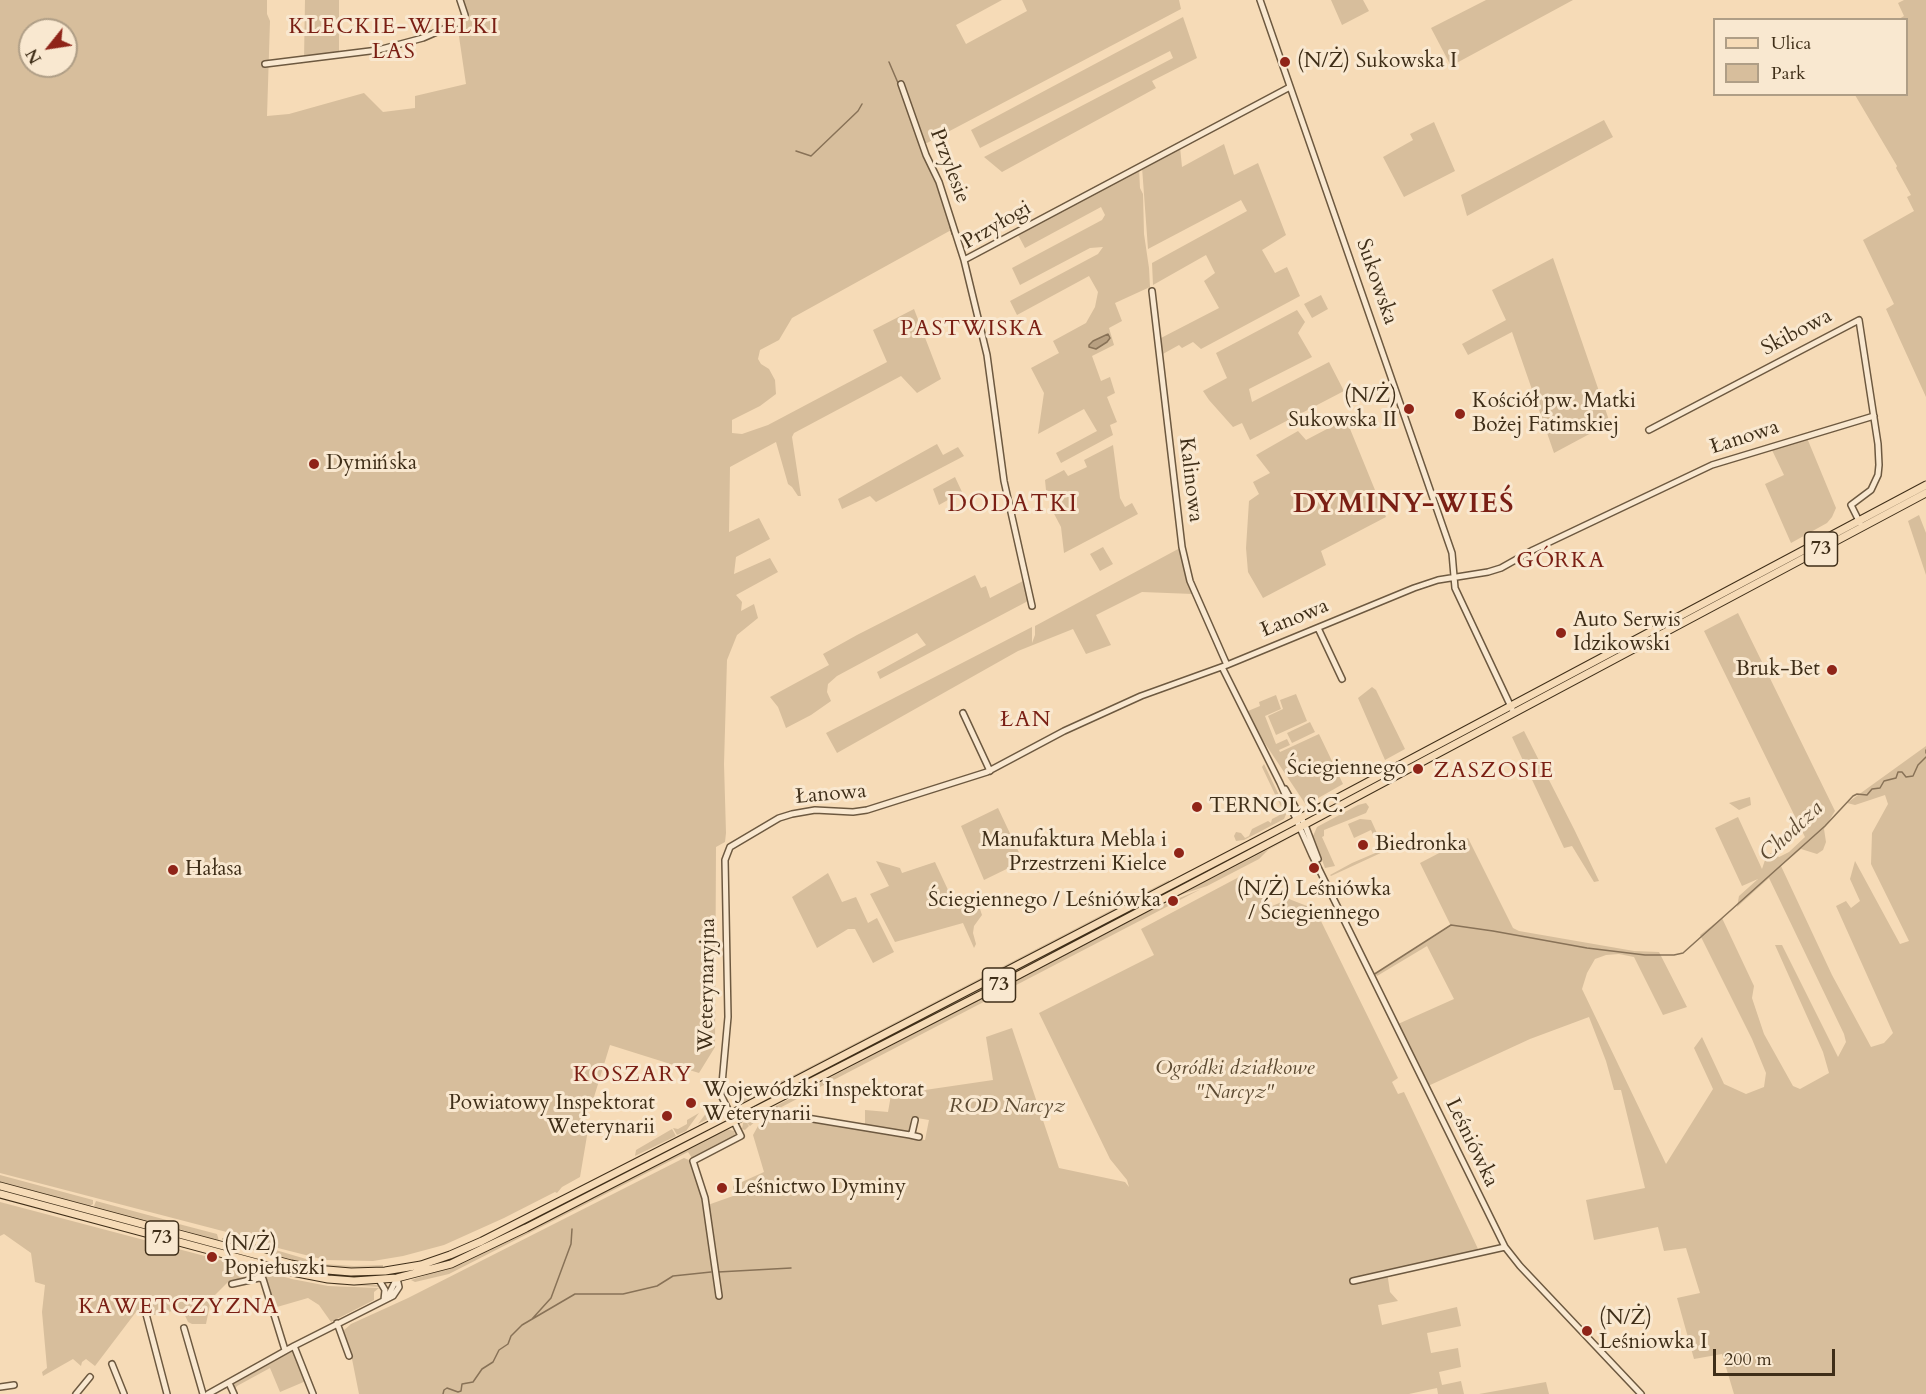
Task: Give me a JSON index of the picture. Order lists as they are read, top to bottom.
{
  "streets": {
    "main road": ["73"],
    "street": [
      "Przylesie",
      "Przyłogi",
      "Sukowska",
      "Skibowa",
      "Łanowa",
      "Kalinowa",
      "Weterynaryjna",
      "Leśniówka"
    ]
  },
  "crossings": [
    ["Przylesie", "Przyłogi"],
    ["Przyłogi", "Sukowska"],
    ["Sukowska", "Łanowa"],
    ["Sukowska", "73"],
    ["Skibowa", "Łanowa"],
    ["Skibowa", "73"],
    ["Łanowa", "Kalinowa"],
    ["Łanowa", "Weterynaryjna"],
    ["Kalinowa", "73"],
    ["Kalinowa", "Leśniówka"],
    ["73", "Weterynaryjna"],
    ["73", "Leśniówka"]
  ],
  "districts": [
    "KLECKIE-WIELKI LAS",
    "PASTWISKA",
    "DODATKI",
    "DYMINY-WIEŚ",
    "GÓRKA",
    "ŁAN",
    "ZASZOSIE",
    "KOSZARY",
    "KAWETCZYZNA"
  ],
  "water": ["Chodcza"],
  "parks": ["Ogródki działkowe \"Narcyz\"", "ROD Narcyz"],
  "places": [
    "(N/Ż) Sukowska I",
    "(N/Ż) Sukowska II",
    "Kościół pw. Matki Bożej Fatimskiej",
    "Dymińska",
    "Auto Serwis Idzikowski",
    "Bruk-Bet",
    "Ściegiennego",
    "TERNOL S.C.",
    "Biedronka",
    "Manufaktura Mebla i Przestrzeni Kielce",
    "(N/Ż) Leśniówka / Ściegiennego",
    "Hałasa",
    "Ściegiennego / Leśniówka",
    "Wojewódzki Inspektorat Weterynarii",
    "Powiatowy Inspektorat Weterynarii",
    "Leśnictwo Dyminy",
    "(N/Ż) Popiełuszki",
    "(N/Ż) Leśniowka I"
  ],
  "legend": ["Ulica", "Park"],
  "scale_bar": "200 m",
  "north": "bottom left"
}
